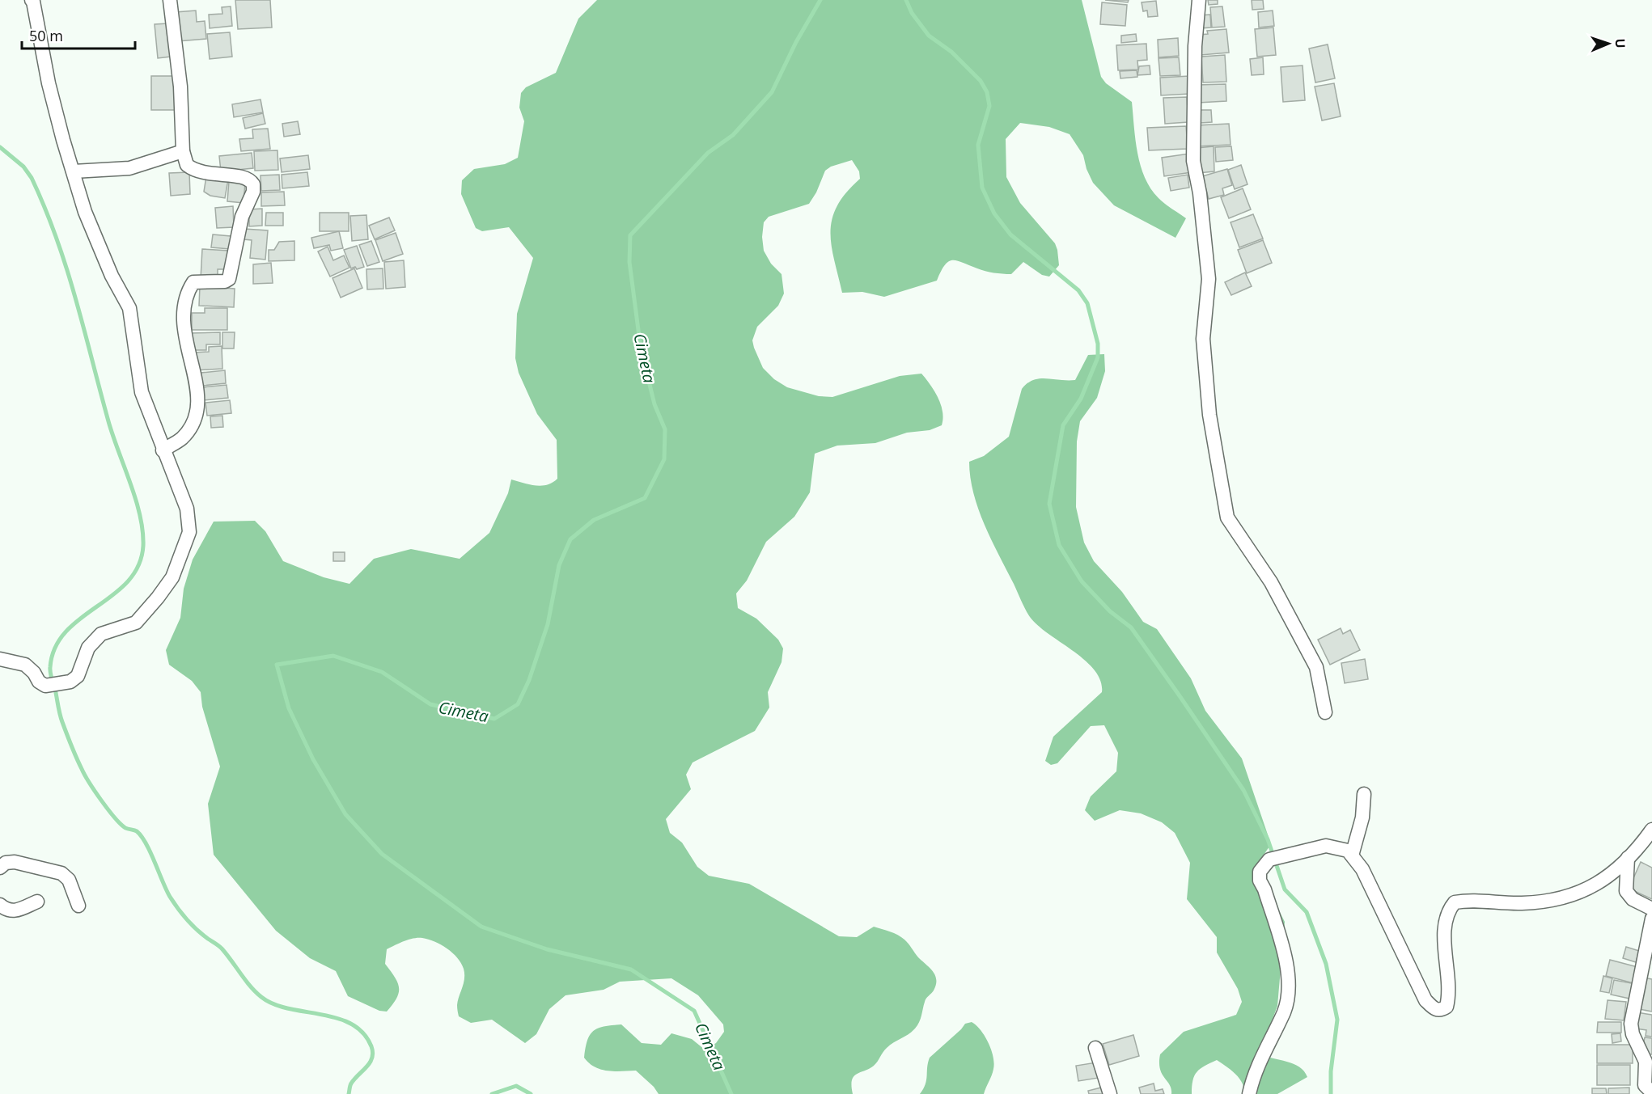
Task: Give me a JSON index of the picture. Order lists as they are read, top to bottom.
{
  "water": ["Cimeta"],
  "scale_bar": "50 m",
  "north": "right"
}
